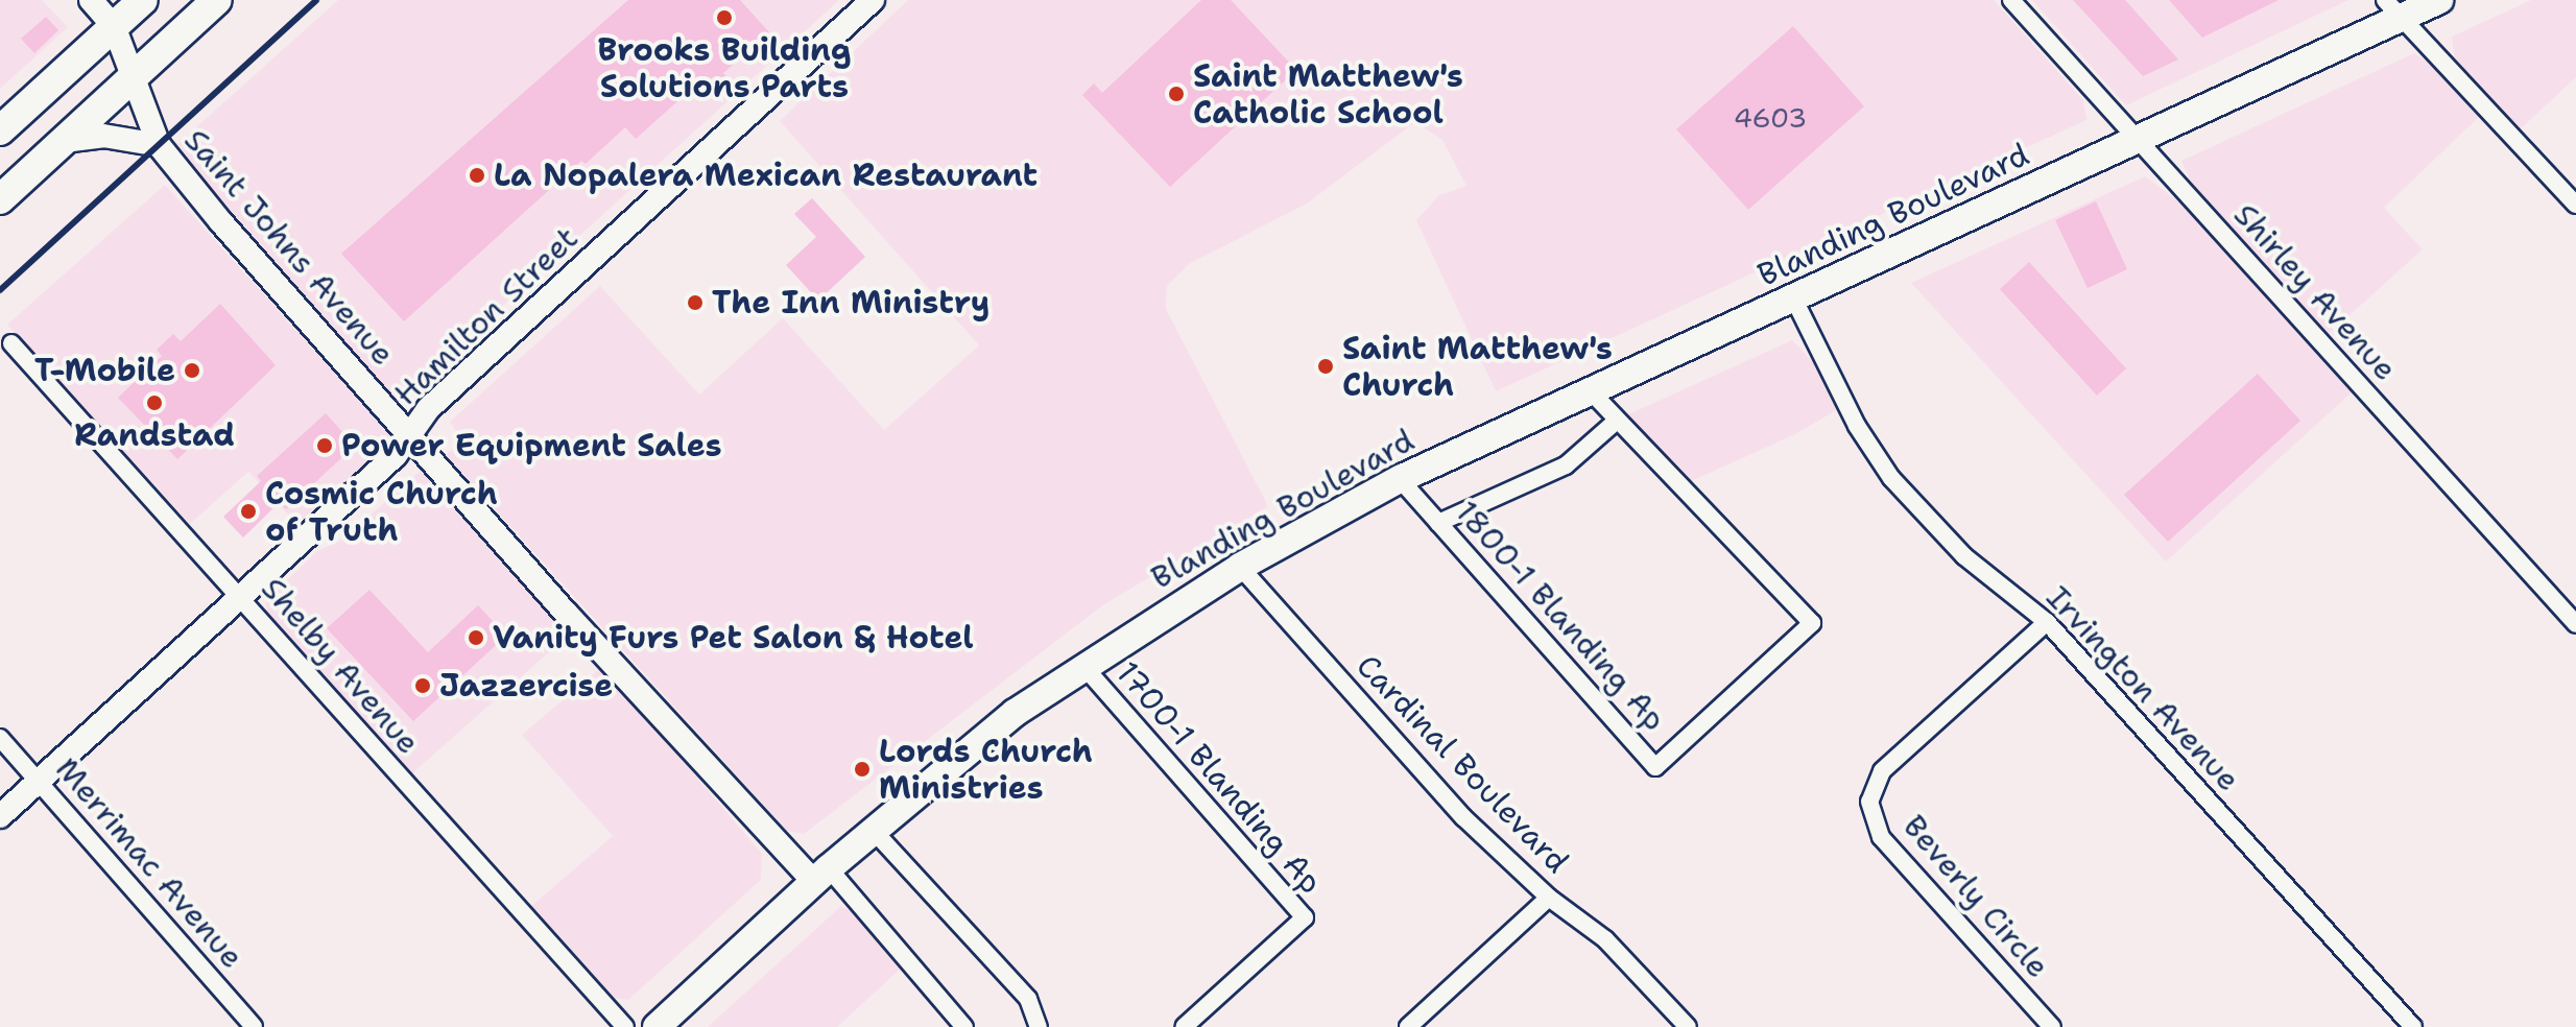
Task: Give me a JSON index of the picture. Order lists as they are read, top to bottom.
{
  "streets": {
    "main road": ["Blanding Boulevard"],
    "street": [
      "Saint Johns Avenue",
      "Shirley Avenue",
      "Hamilton Street",
      "1800-1 Blanding Ap",
      "Shelby Avenue",
      "Irvington Avenue",
      "Cardinal Boulevard",
      "1700-1 Blanding Ap",
      "Merrimac Avenue",
      "Beverly Circle"
    ]
  },
  "crossings": [
    ["Blanding Boulevard", "Saint Johns Avenue"],
    ["Blanding Boulevard", "Shirley Avenue"],
    ["Blanding Boulevard", "1800-1 Blanding Ap"],
    ["Blanding Boulevard", "Irvington Avenue"],
    ["Blanding Boulevard", "Cardinal Boulevard"],
    ["Blanding Boulevard", "1700-1 Blanding Ap"],
    ["Saint Johns Avenue", "Hamilton Street"],
    ["Hamilton Street", "Shelby Avenue"],
    ["Hamilton Street", "Merrimac Avenue"],
    ["Irvington Avenue", "Beverly Circle"]
  ],
  "places": [
    "Brooks Building Solutions Parts",
    "Saint Matthew's Catholic School",
    "La Nopalera Mexican Restaurant",
    "The Inn Ministry",
    "Saint Matthew's Church",
    "T-Mobile",
    "Randstad",
    "Power Equipment Sales",
    "Cosmic Church of Truth",
    "Vanity Furs Pet Salon & Hotel",
    "Jazzercise",
    "Lords Church Ministries"
  ],
  "house_numbers": ["4603"]
}
